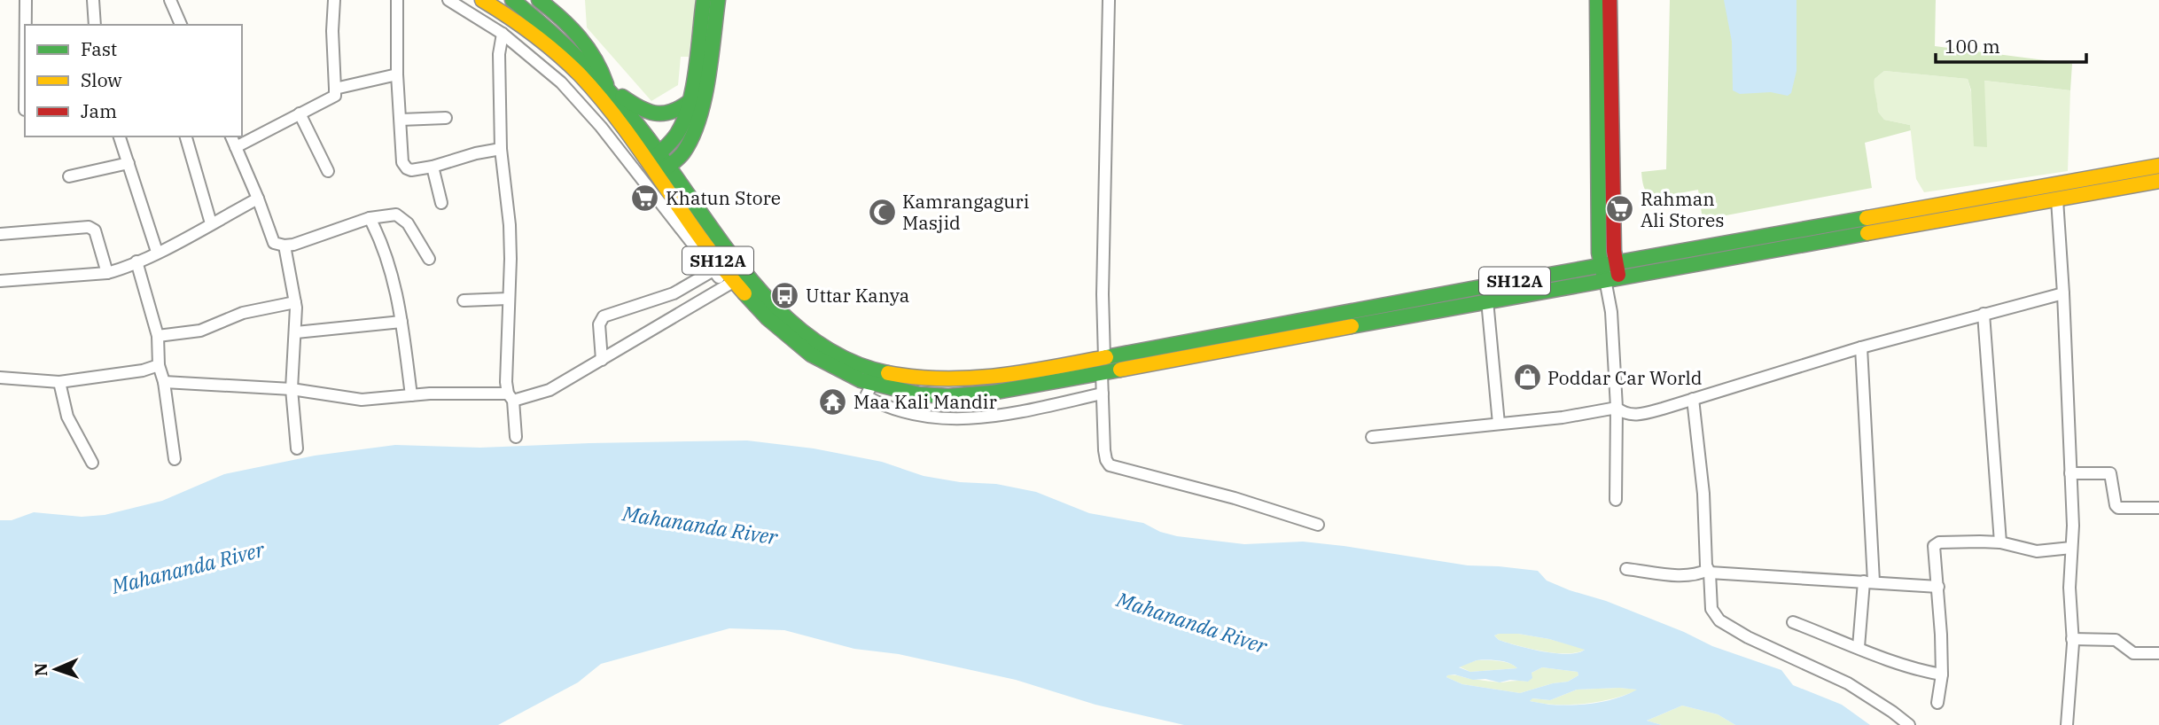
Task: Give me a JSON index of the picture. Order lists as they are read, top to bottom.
{
  "streets": {
    "main road": ["SH12A"]
  },
  "water": ["Mahananda River"],
  "places": {
    "supermarket": ["Khatun Store", "Rahman Ali Stores"],
    "mosque": ["Kamrangaguri Masjid"],
    "bus stop": ["Uttar Kanya"],
    "shop": ["Poddar Car World"],
    "temple": ["Maa Kali Mandir"]
  },
  "legend": ["Fast", "Slow", "Jam"],
  "scale_bar": "100 m",
  "north": "left"
}
